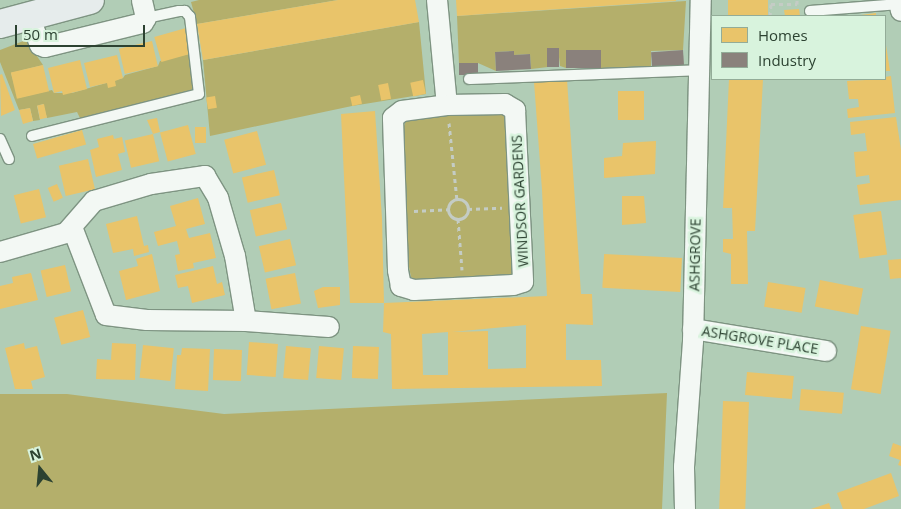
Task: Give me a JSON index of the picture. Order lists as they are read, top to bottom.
{
  "streets": {
    "street": ["WINDSOR GARDENS", "ASHGROVE", "ASHGROVE PLACE"]
  },
  "crossings": [
    ["ASHGROVE", "ASHGROVE PLACE"]
  ],
  "legend": ["Homes", "Industry"],
  "scale_bar": "50 m",
  "north": "top"
}
